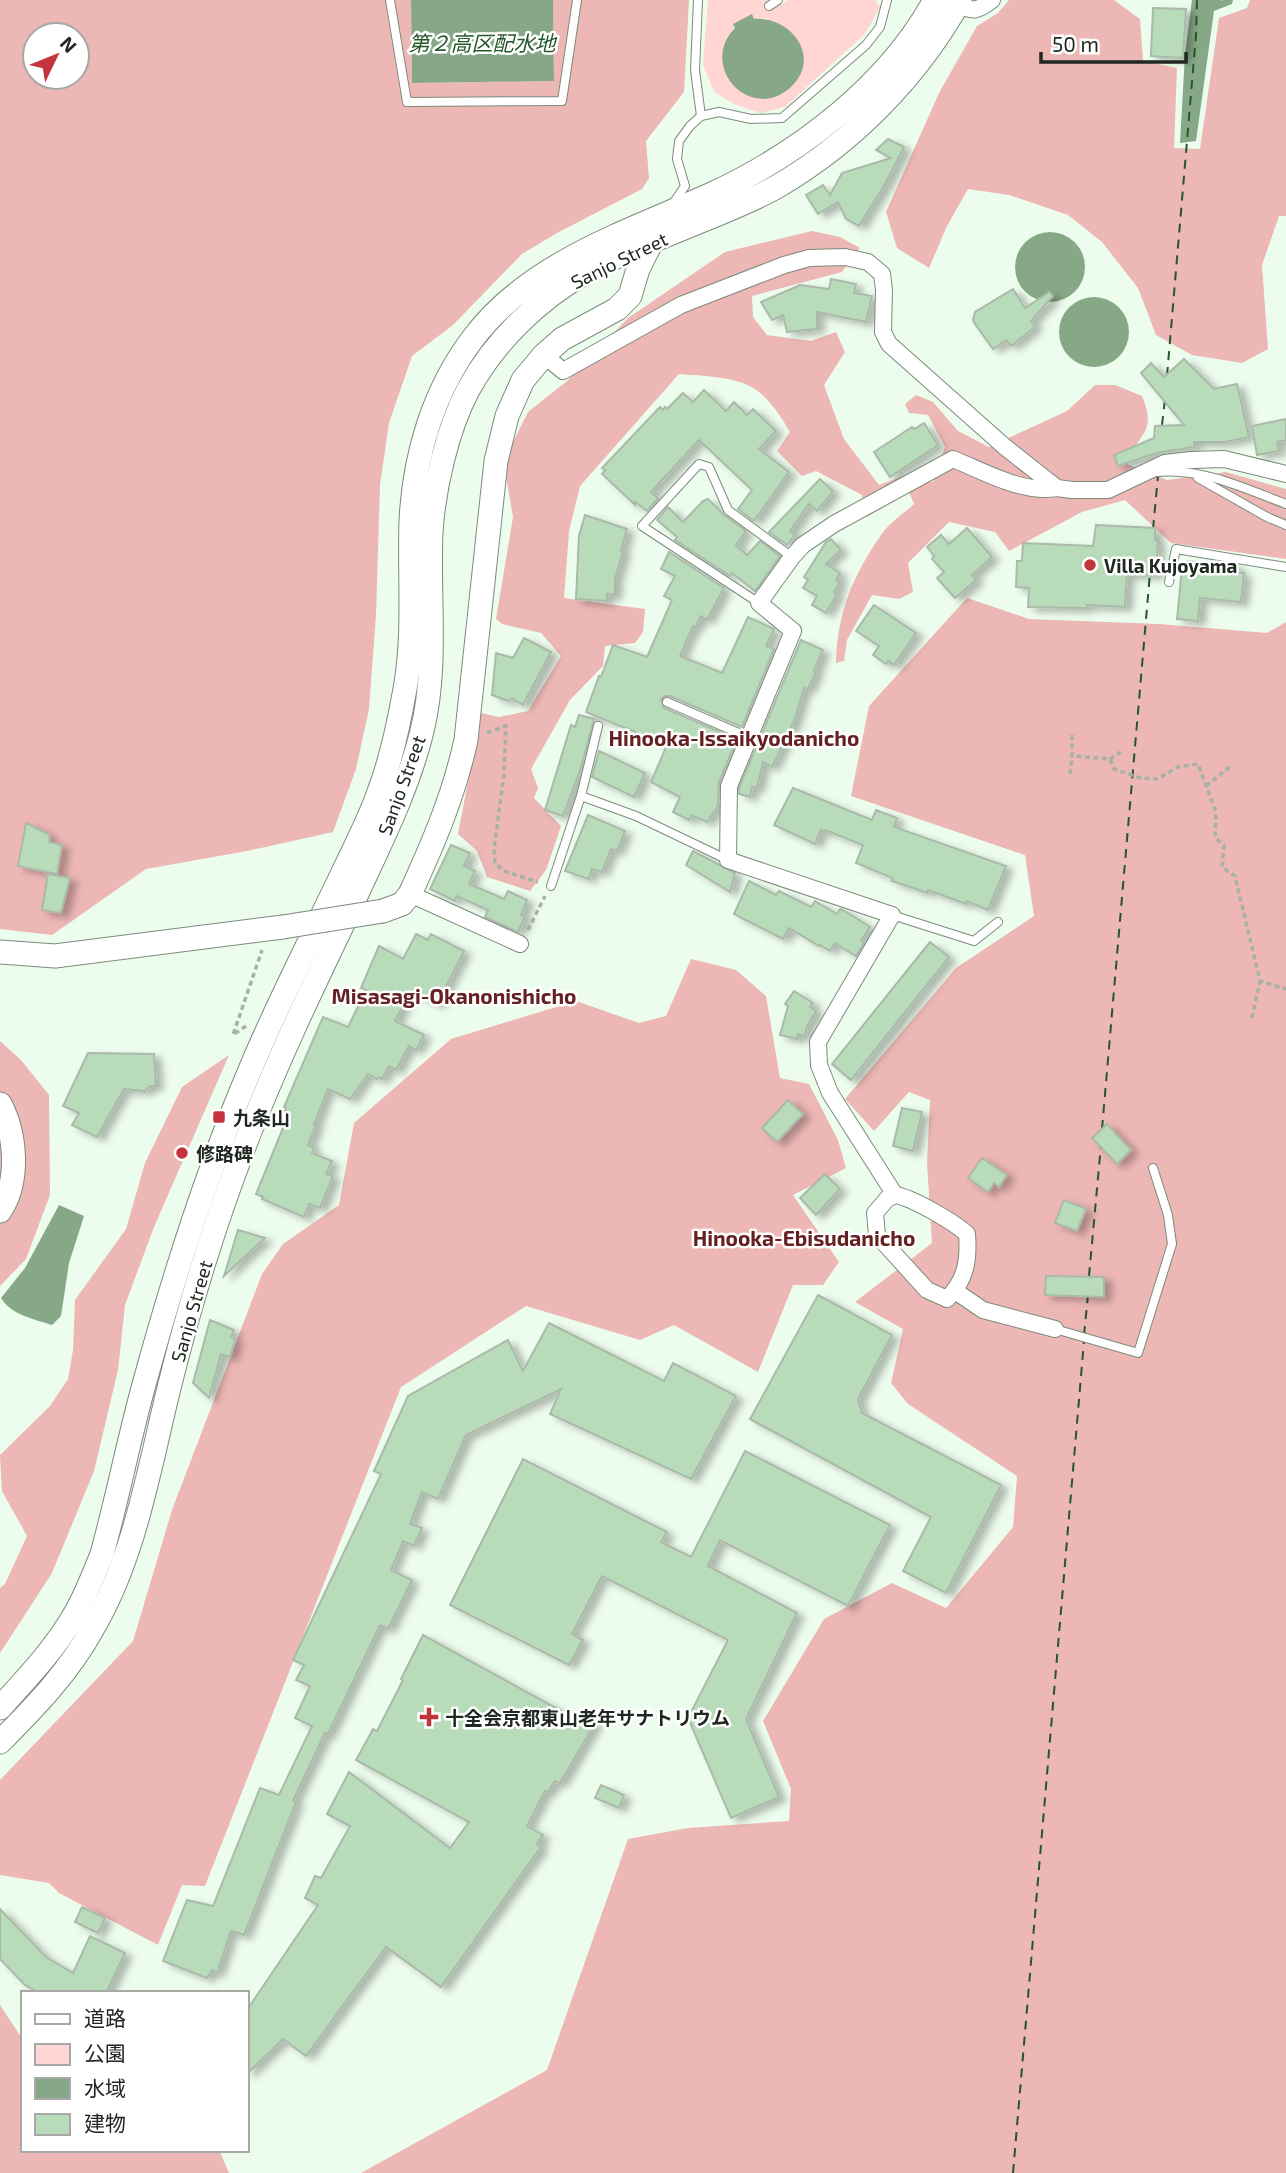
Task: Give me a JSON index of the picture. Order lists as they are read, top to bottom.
{
  "streets": {
    "main road": ["Sanjo Street"]
  },
  "districts": ["Hinooka-Issaikyodanicho", "Misasagi-Okanonishicho", "Hinooka-Ebisudanicho"],
  "water": ["第２高区配水地"],
  "places": {
    "other": ["Villa Kujoyama", "修路碑"],
    "transit": ["九条山"],
    "health": ["十全会京都東山老年サナトリウム"]
  },
  "legend": [
    "道路",
    "公園",
    "水域",
    "建物"
  ],
  "scale_bar": "50 m",
  "north": "top right"
}
